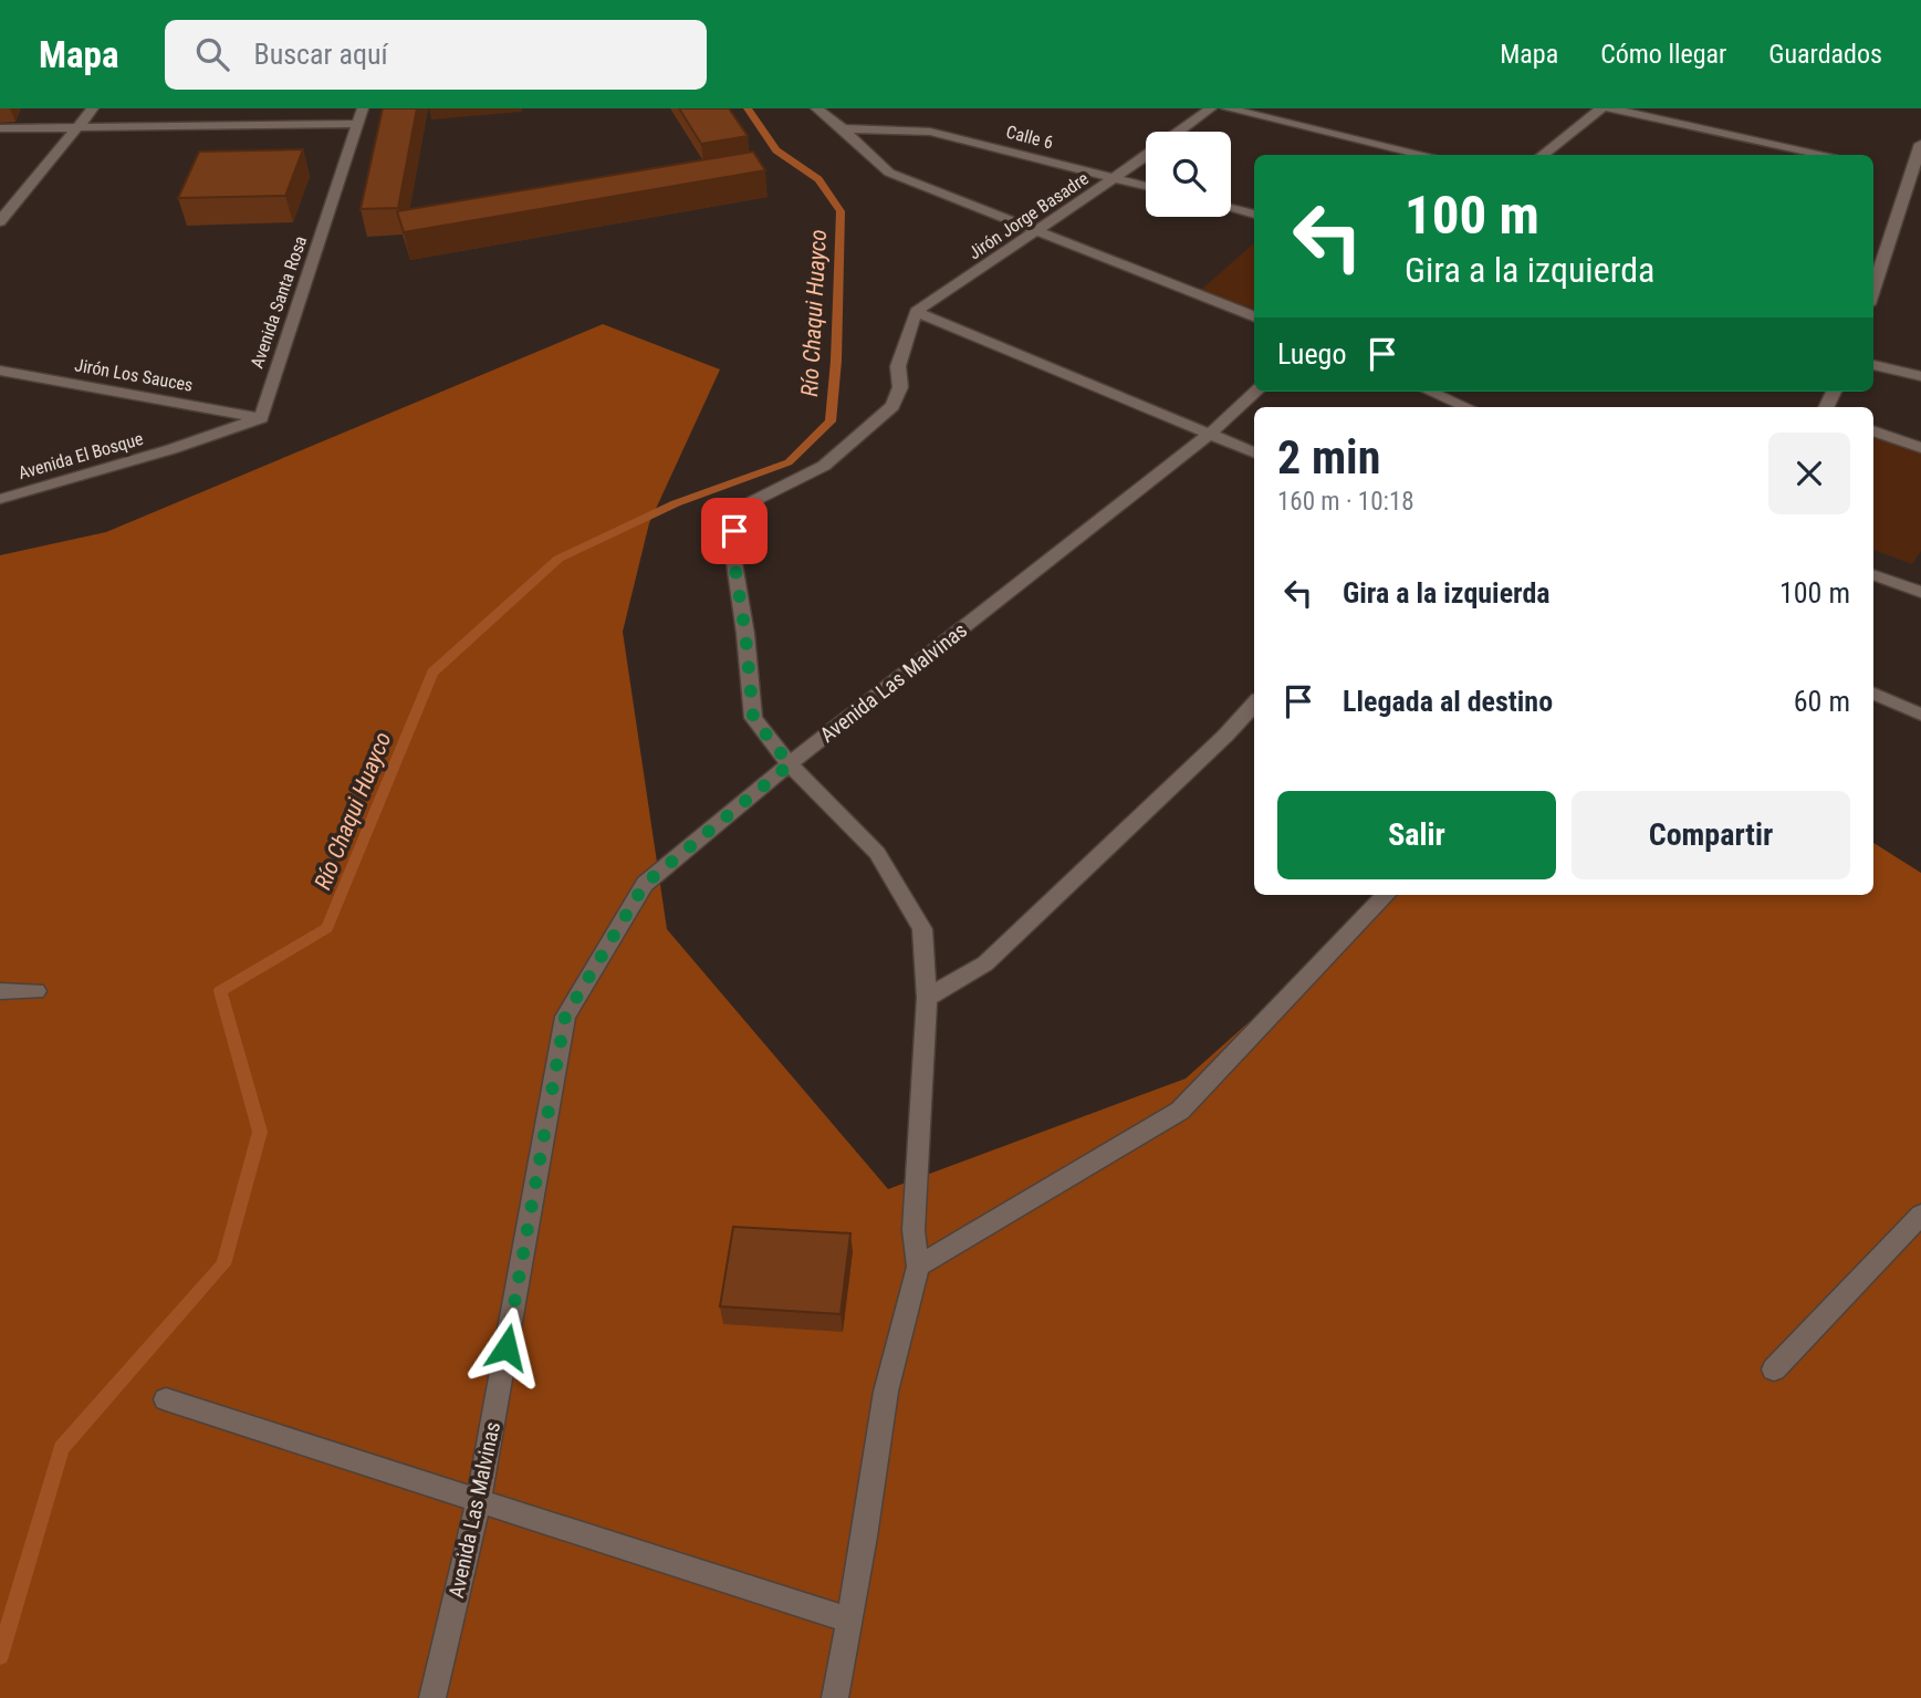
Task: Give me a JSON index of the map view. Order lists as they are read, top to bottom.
{
  "streets": {
    "street": [
      "Calle 6",
      "Jirón Jorge Basadre",
      "Avenida Santa Rosa",
      "Jirón Los Sauces",
      "Avenida El Bosque",
      "Avenida Las Malvinas"
    ]
  },
  "crossings": [
    ["Calle 6", "Jirón Jorge Basadre"],
    ["Avenida Santa Rosa", "Jirón Los Sauces"],
    ["Avenida Santa Rosa", "Avenida El Bosque"],
    ["Jirón Los Sauces", "Avenida El Bosque"]
  ],
  "water": ["Río Chaqui Huayco"],
  "page": {
    "header": "Mapa",
    "search": "Buscar aquí",
    "nav": ["Mapa", "Cómo llegar", "Guardados"],
    "turn": ["100 m", "Gira a la izquierda"],
    "then": "Luego",
    "heading": ["2 min", "160 m · 10:18"],
    "list": [
      {
        "name": "Gira a la izquierda",
        "value": "100 m"
      },
      {
        "name": "Llegada al destino",
        "value": "60 m"
      }
    ],
    "buttons": ["Salir", "Compartir"]
  }
}
